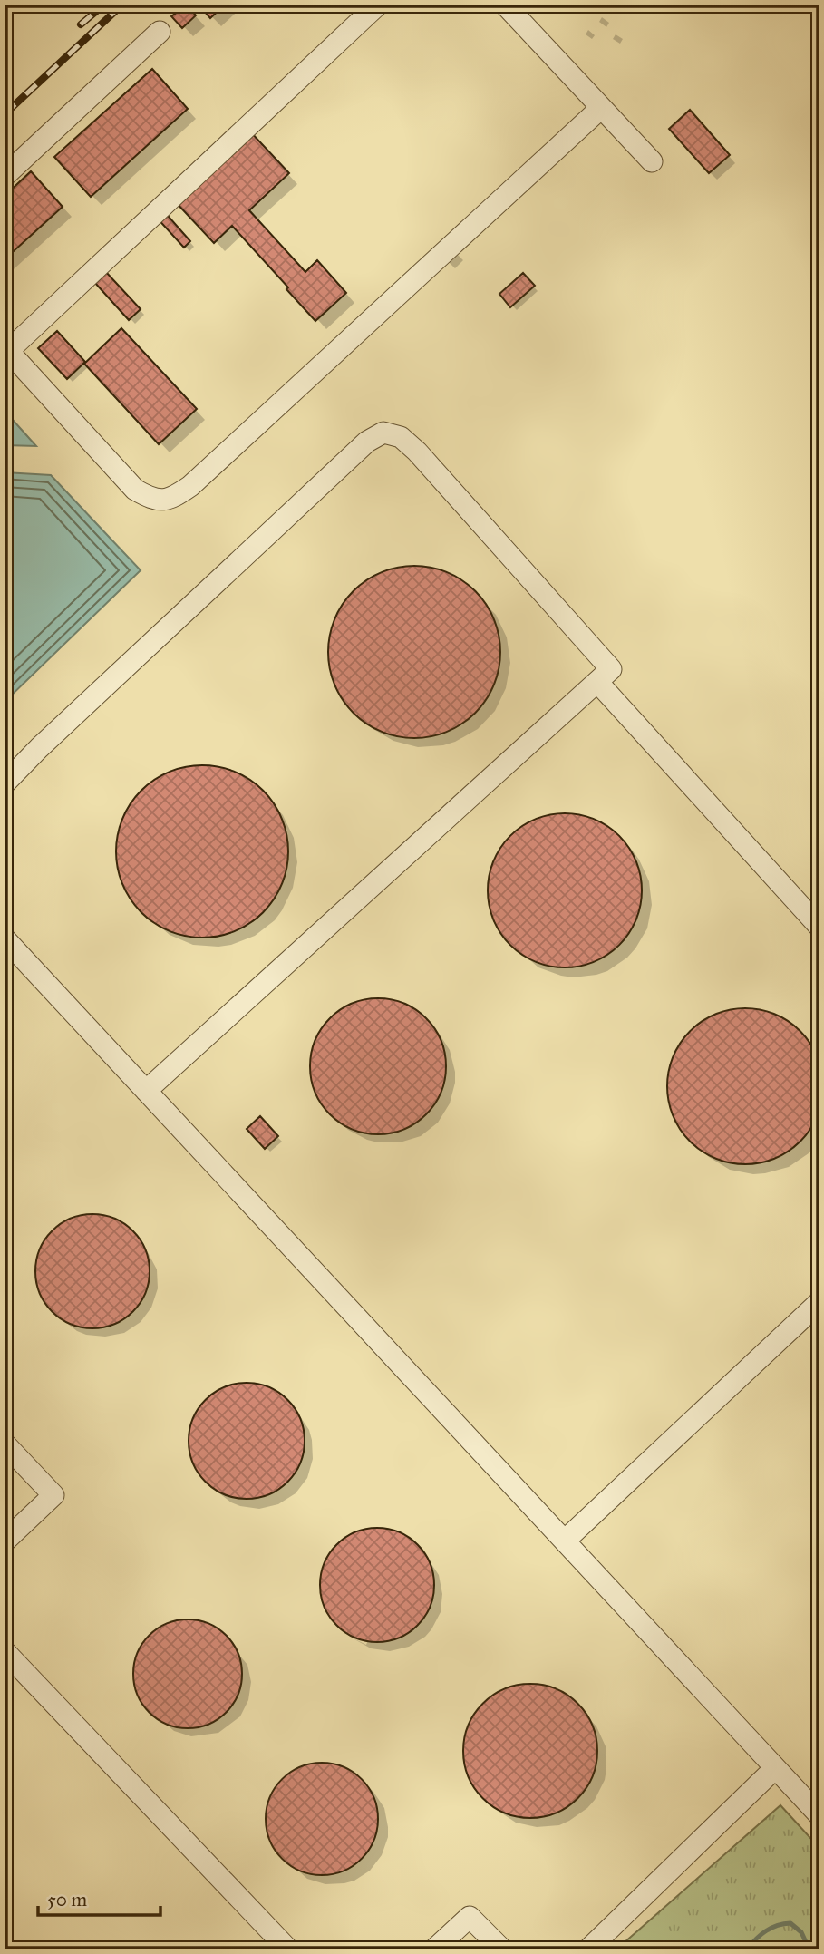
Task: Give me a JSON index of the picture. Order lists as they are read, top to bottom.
{
  "scale_bar": "50 m"
}
